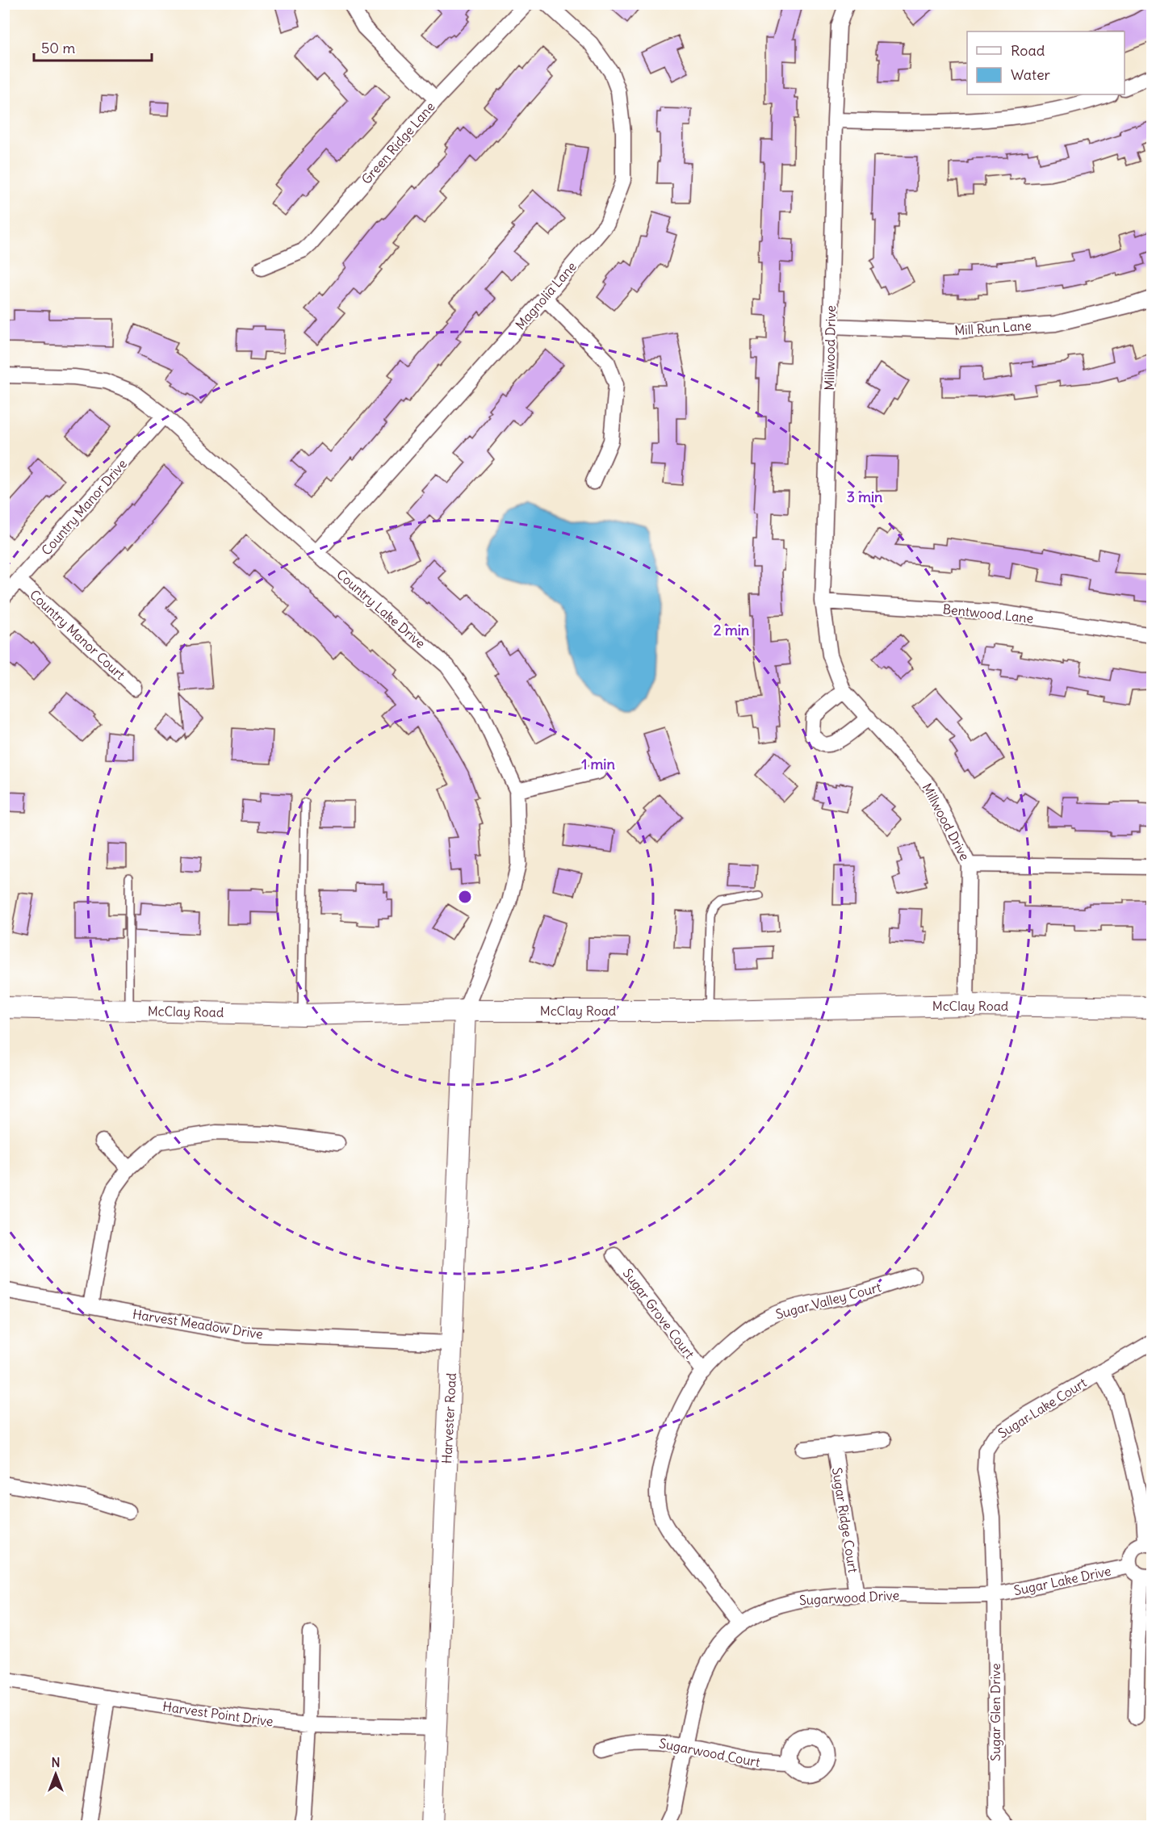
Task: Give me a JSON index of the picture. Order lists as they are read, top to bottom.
{
  "streets": {
    "main road": ["McClay Road", "Harvester Road"],
    "street": [
      "Green Ridge Lane",
      "Magnolia Lane",
      "Mill Run Lane",
      "Millwood Drive",
      "Country Manor Drive",
      "Country Lake Drive",
      "Bentwood Lane",
      "Country Manor Court",
      "Sugar Valley Court",
      "Sugar Grove Court",
      "Harvest Meadow Drive",
      "Sugar Lake Court",
      "Sugar Ridge Court",
      "Sugar Lake Drive",
      "Sugarwood Drive",
      "Sugar Glen Drive",
      "Harvest Point Drive",
      "Sugarwood Court"
    ]
  },
  "crossings": [
    ["Magnolia Lane", "Country Lake Drive"],
    ["Mill Run Lane", "Millwood Drive"],
    ["Millwood Drive", "Bentwood Lane"],
    ["Millwood Drive", "McClay Road"],
    ["Country Manor Drive", "Country Lake Drive"],
    ["Country Manor Drive", "Country Manor Court"],
    ["Country Lake Drive", "McClay Road"],
    ["Country Lake Drive", "Harvester Road"],
    ["McClay Road", "Harvester Road"],
    ["Sugar Valley Court", "Sugar Grove Court"],
    ["Sugar Valley Court", "Sugarwood Drive"],
    ["Harvest Meadow Drive", "Harvester Road"],
    ["Sugar Lake Court", "Sugar Lake Drive"],
    ["Sugar Lake Court", "Sugarwood Drive"],
    ["Sugar Lake Court", "Sugar Glen Drive"],
    ["Harvester Road", "Harvest Point Drive"],
    ["Sugar Ridge Court", "Sugarwood Drive"],
    ["Sugar Lake Drive", "Sugarwood Drive"],
    ["Sugar Lake Drive", "Sugar Glen Drive"],
    ["Sugarwood Drive", "Sugar Glen Drive"],
    ["Sugarwood Drive", "Sugarwood Court"]
  ],
  "legend": ["Road", "Water"],
  "scale_bar": "50 m",
  "north": "top",
  "rings": ["3 min", "2 min", "1 min"]
}
